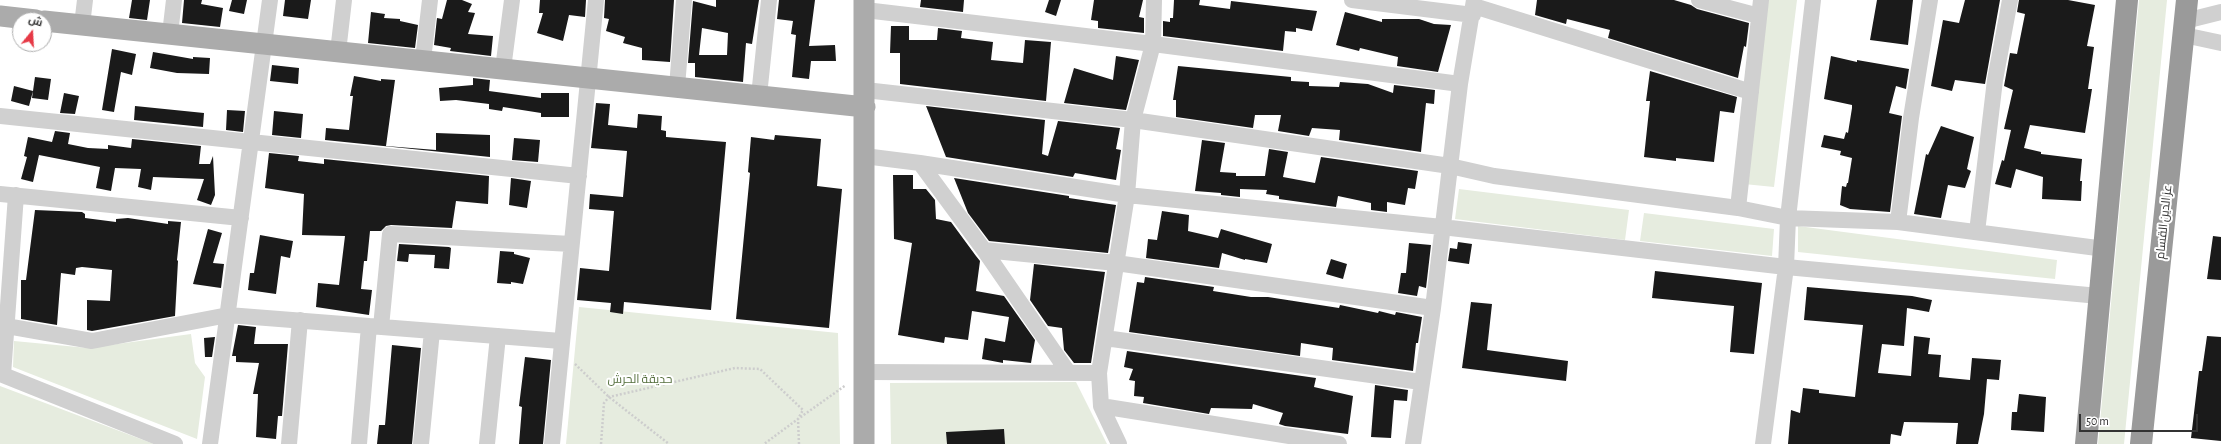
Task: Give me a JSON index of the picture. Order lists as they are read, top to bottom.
{
  "streets": {
    "highway": ["عز الدين القسام"]
  },
  "parks": ["حديقة الحرش"],
  "scale_bar": "50 m",
  "north": "top"
}
